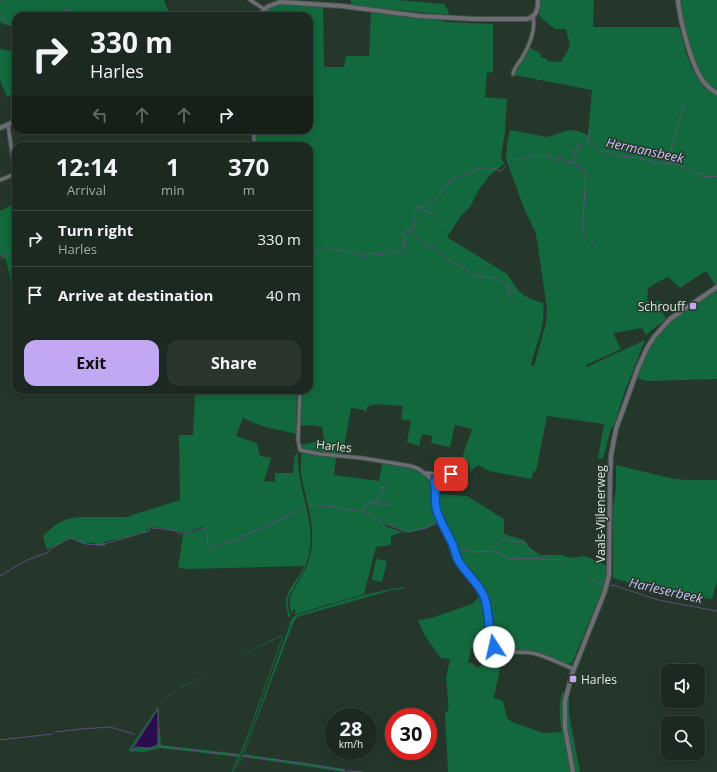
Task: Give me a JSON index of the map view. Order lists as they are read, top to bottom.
{
  "streets": {
    "street": ["Harles", "Vaals-Vijlenerweg"]
  },
  "water": ["Hermansbeek", "Harleserbeek"],
  "places": {
    "transit": ["Schrouff", "Harles"]
  },
  "page": {
    "turn": ["330 m", "Harles"],
    "eta": [
      "12:14",
      "Arrival",
      "1",
      "min",
      "370",
      "m"
    ],
    "list": [
      {
        "name": "Turn right",
        "note": "Harles",
        "value": "330 m"
      },
      {
        "name": "Arrive at destination",
        "value": "40 m"
      }
    ],
    "buttons": ["Exit", "Share"],
    "speed": "28 km/h",
    "limit": "30"
  }
}
